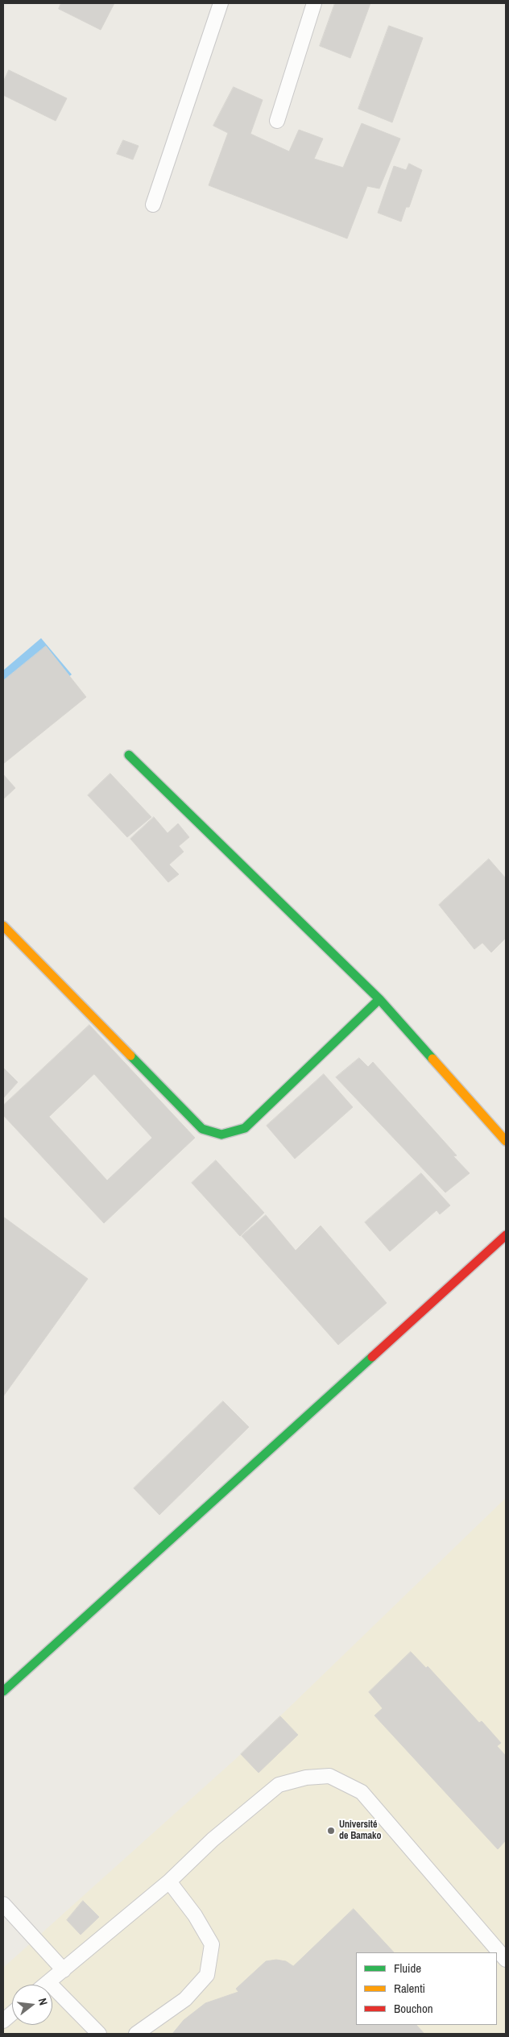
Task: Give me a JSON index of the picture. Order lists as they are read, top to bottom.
{
  "places": ["Université de Bamako"],
  "legend": ["Fluide", "Ralenti", "Bouchon"],
  "north": "right"
}
